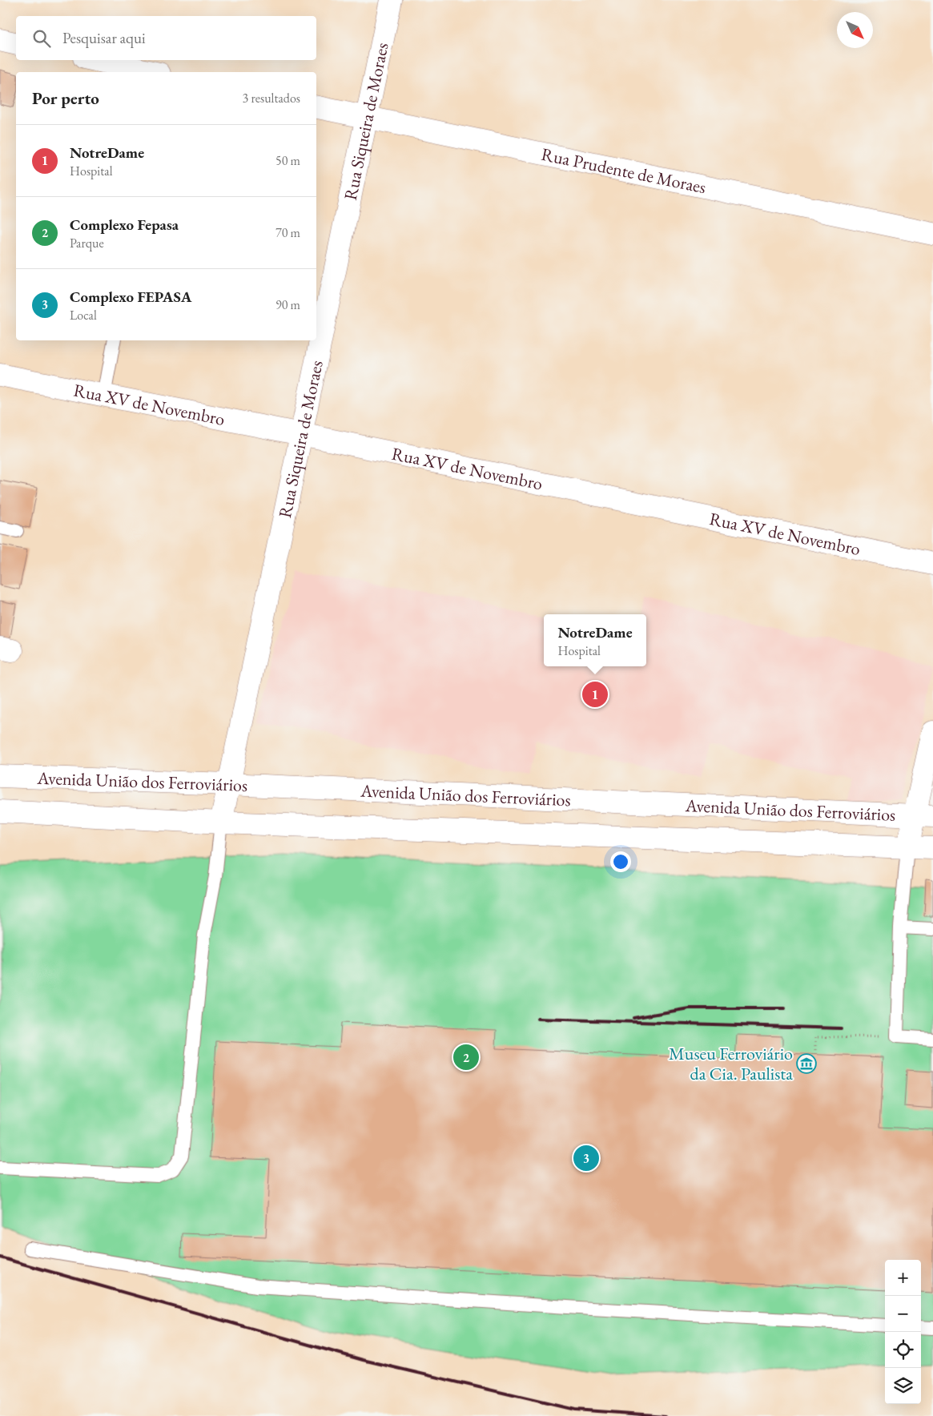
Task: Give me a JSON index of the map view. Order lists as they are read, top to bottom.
{
  "streets": {
    "street": [
      "Rua Siqueira de Moraes",
      "Rua Prudente de Moraes",
      "Rua XV de Novembro",
      "Avenida União dos Ferroviários"
    ]
  },
  "crossings": [
    ["Rua Siqueira de Moraes", "Rua Prudente de Moraes"],
    ["Rua Siqueira de Moraes", "Rua XV de Novembro"],
    ["Rua Siqueira de Moraes", "Avenida União dos Ferroviários"]
  ],
  "places": {
    "museum": ["Museu Ferroviário da Cia. Paulista"]
  },
  "north": "bottom right",
  "page": {
    "search": "Pesquisar aqui",
    "heading": ["Por perto", "3 resultados"],
    "list": [
      {
        "mark": "1",
        "name": "NotreDame",
        "note": "Hospital",
        "value": "50 m"
      },
      {
        "mark": "2",
        "name": "Complexo Fepasa",
        "note": "Parque",
        "value": "70 m"
      },
      {
        "mark": "3",
        "name": "Complexo FEPASA",
        "note": "Local",
        "value": "90 m"
      }
    ],
    "popup": ["NotreDame", "Hospital"],
    "pins": ["1", "2", "3"],
    "map_buttons": ["+", "−"]
  }
}
